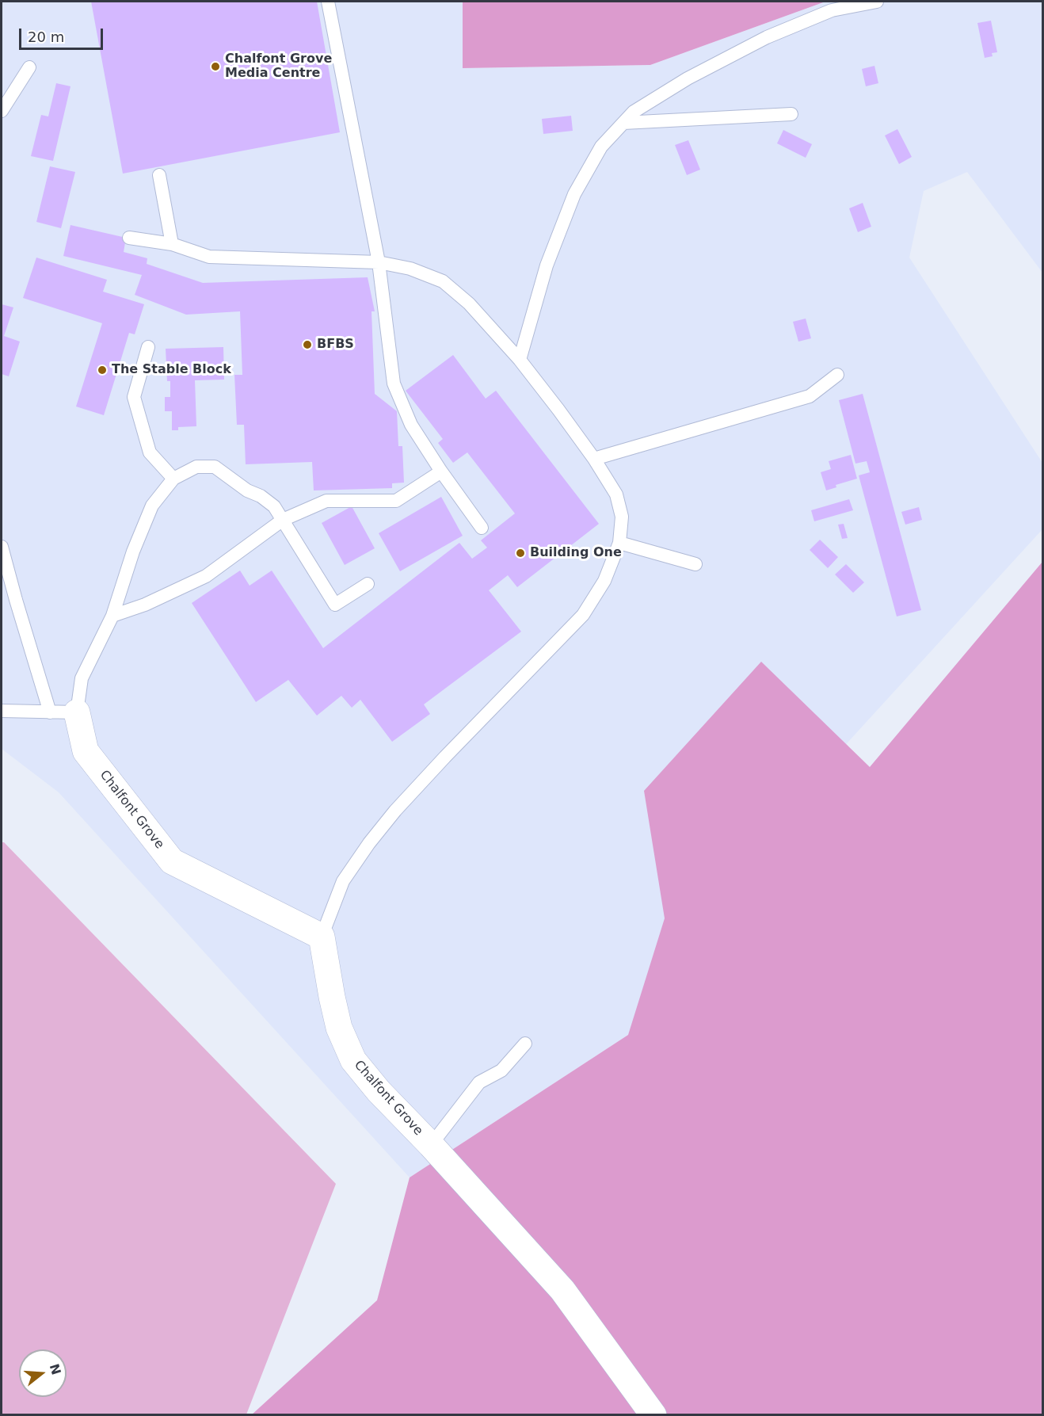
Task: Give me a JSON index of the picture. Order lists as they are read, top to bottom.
{
  "streets": {
    "street": ["Chalfont Grove"]
  },
  "places": [
    "Chalfont Grove Media Centre",
    "BFBS",
    "The Stable Block",
    "Building One"
  ],
  "scale_bar": "20 m",
  "north": "right"
}
